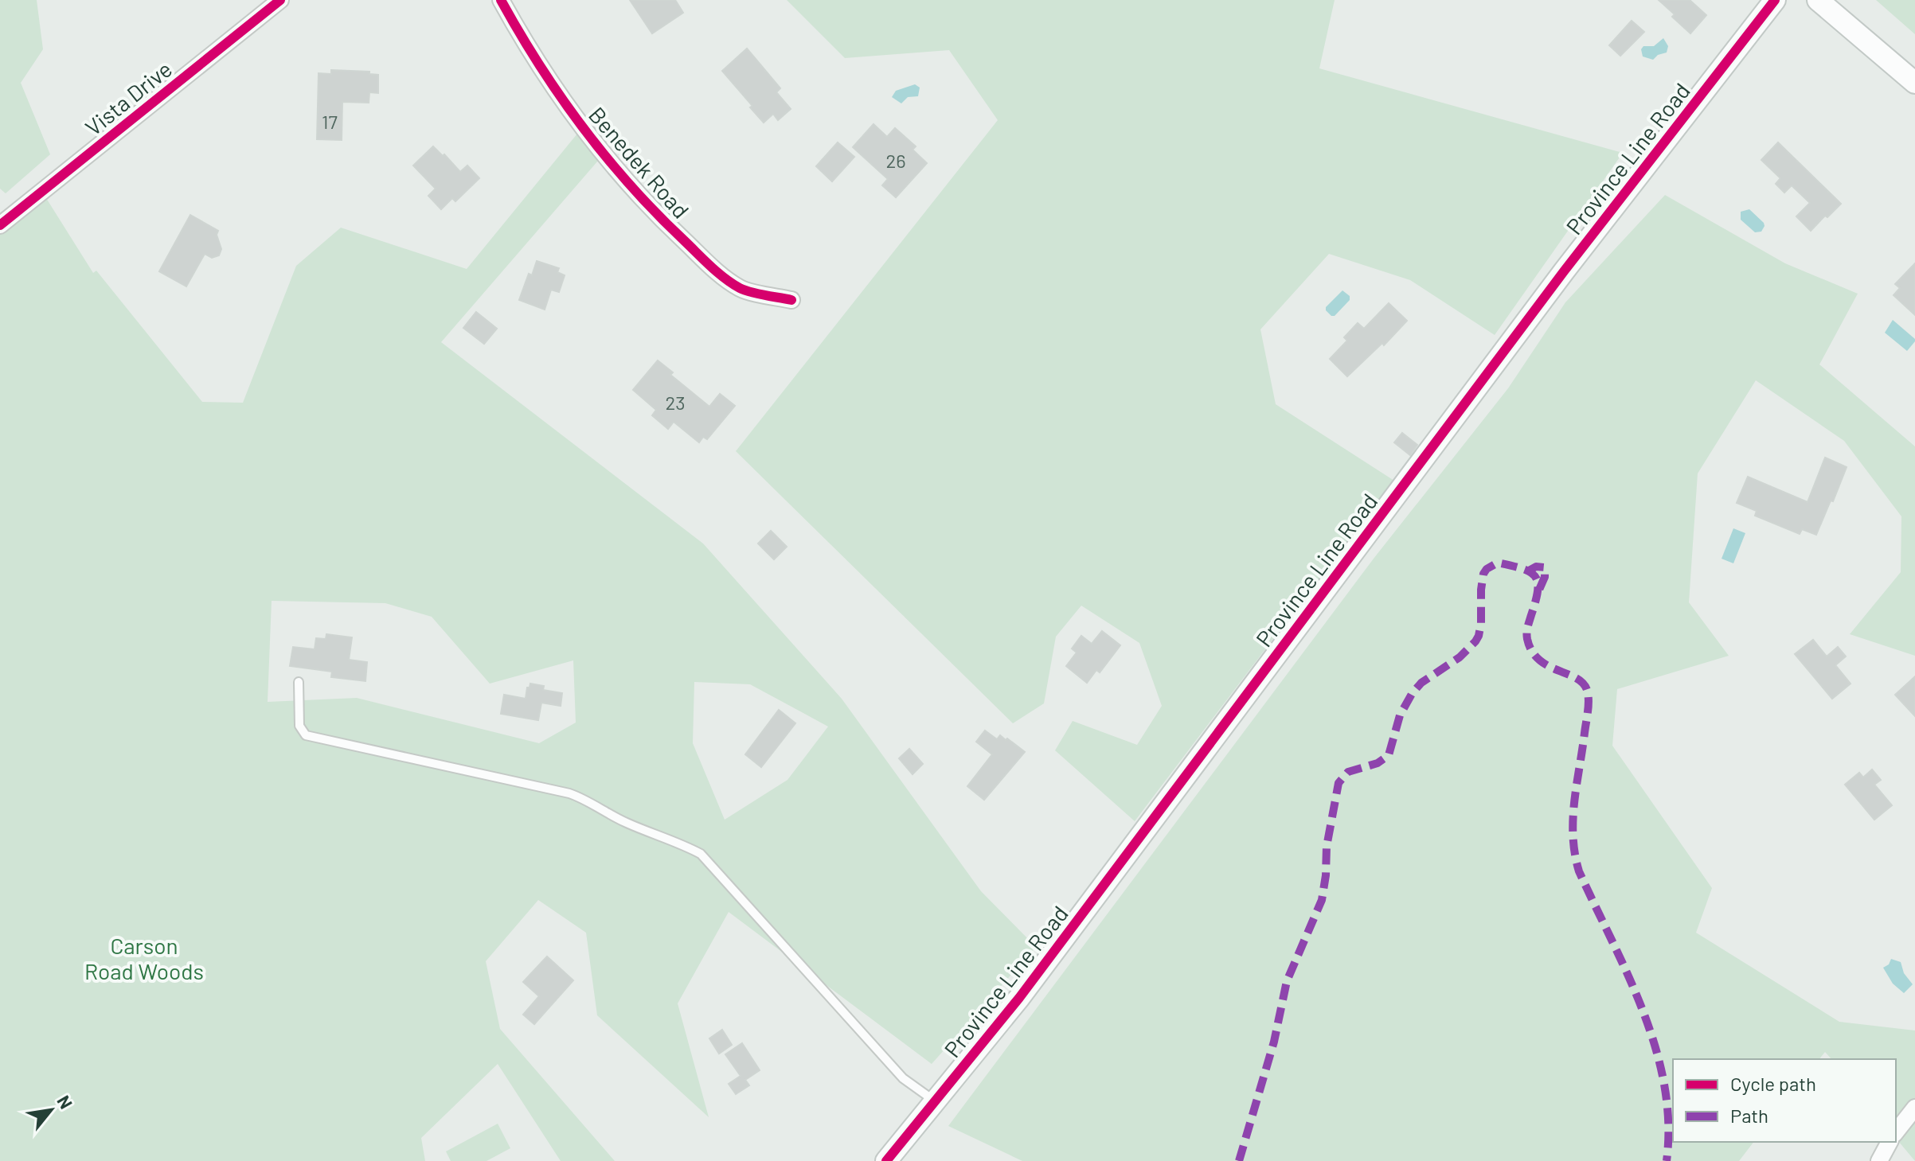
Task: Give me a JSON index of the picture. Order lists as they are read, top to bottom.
{
  "streets": {
    "street": ["Vista Drive", "Province Line Road", "Benedek Road"]
  },
  "parks": ["Carson Road Woods"],
  "house_numbers": ["17", "26", "23"],
  "legend": ["Cycle path", "Path"],
  "north": "top right"
}
